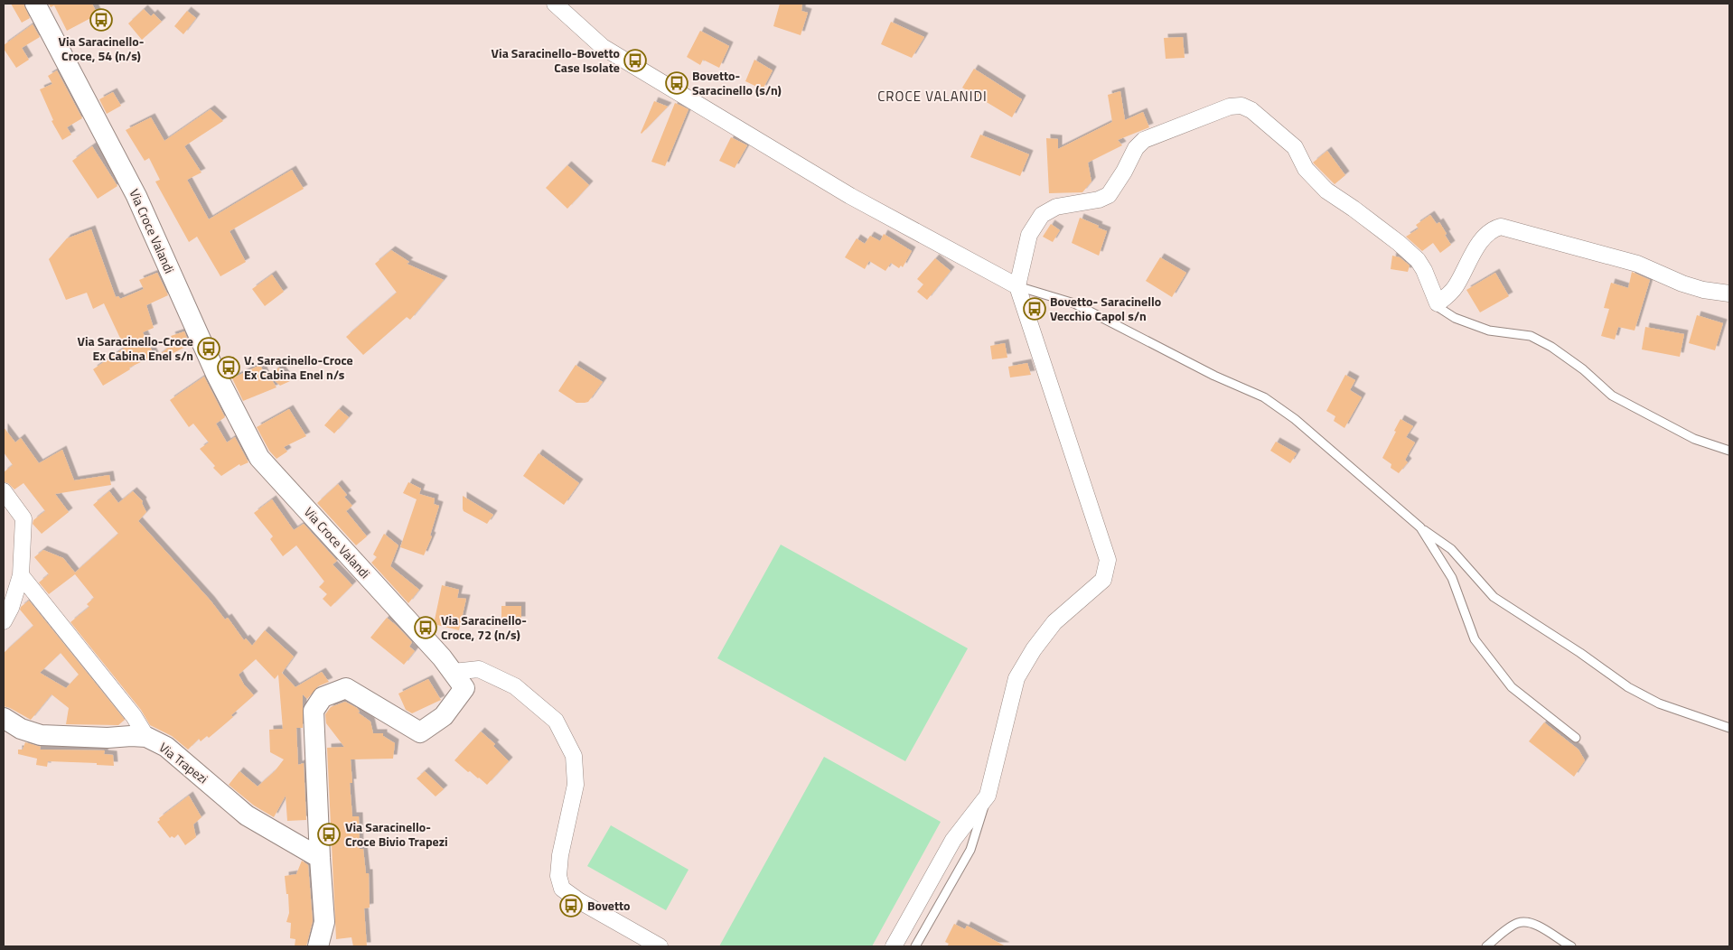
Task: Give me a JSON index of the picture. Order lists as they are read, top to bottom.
{
  "streets": {
    "street": ["Via Croce Valandi", "Via Trapezi"]
  },
  "crossings": [
    ["Via Croce Valandi", "Via Trapezi"]
  ],
  "districts": ["CROCE VALANIDI"],
  "places": {
    "bus stop": [
      "Via Saracinello- Croce, 54 (n/s)",
      "Via Saracinello-Bovetto Case Isolate",
      "Bovetto- Saracinello (s/n)",
      "Bovetto- Saracinello Vecchio Capol s/n",
      "Via Saracinello-Croce Ex Cabina Enel s/n",
      "V. Saracinello-Croce Ex Cabina Enel n/s",
      "Via Saracinello- Croce, 72 (n/s)",
      "Via Saracinello- Croce Bivio Trapezi",
      "Bovetto"
    ]
  }
}
